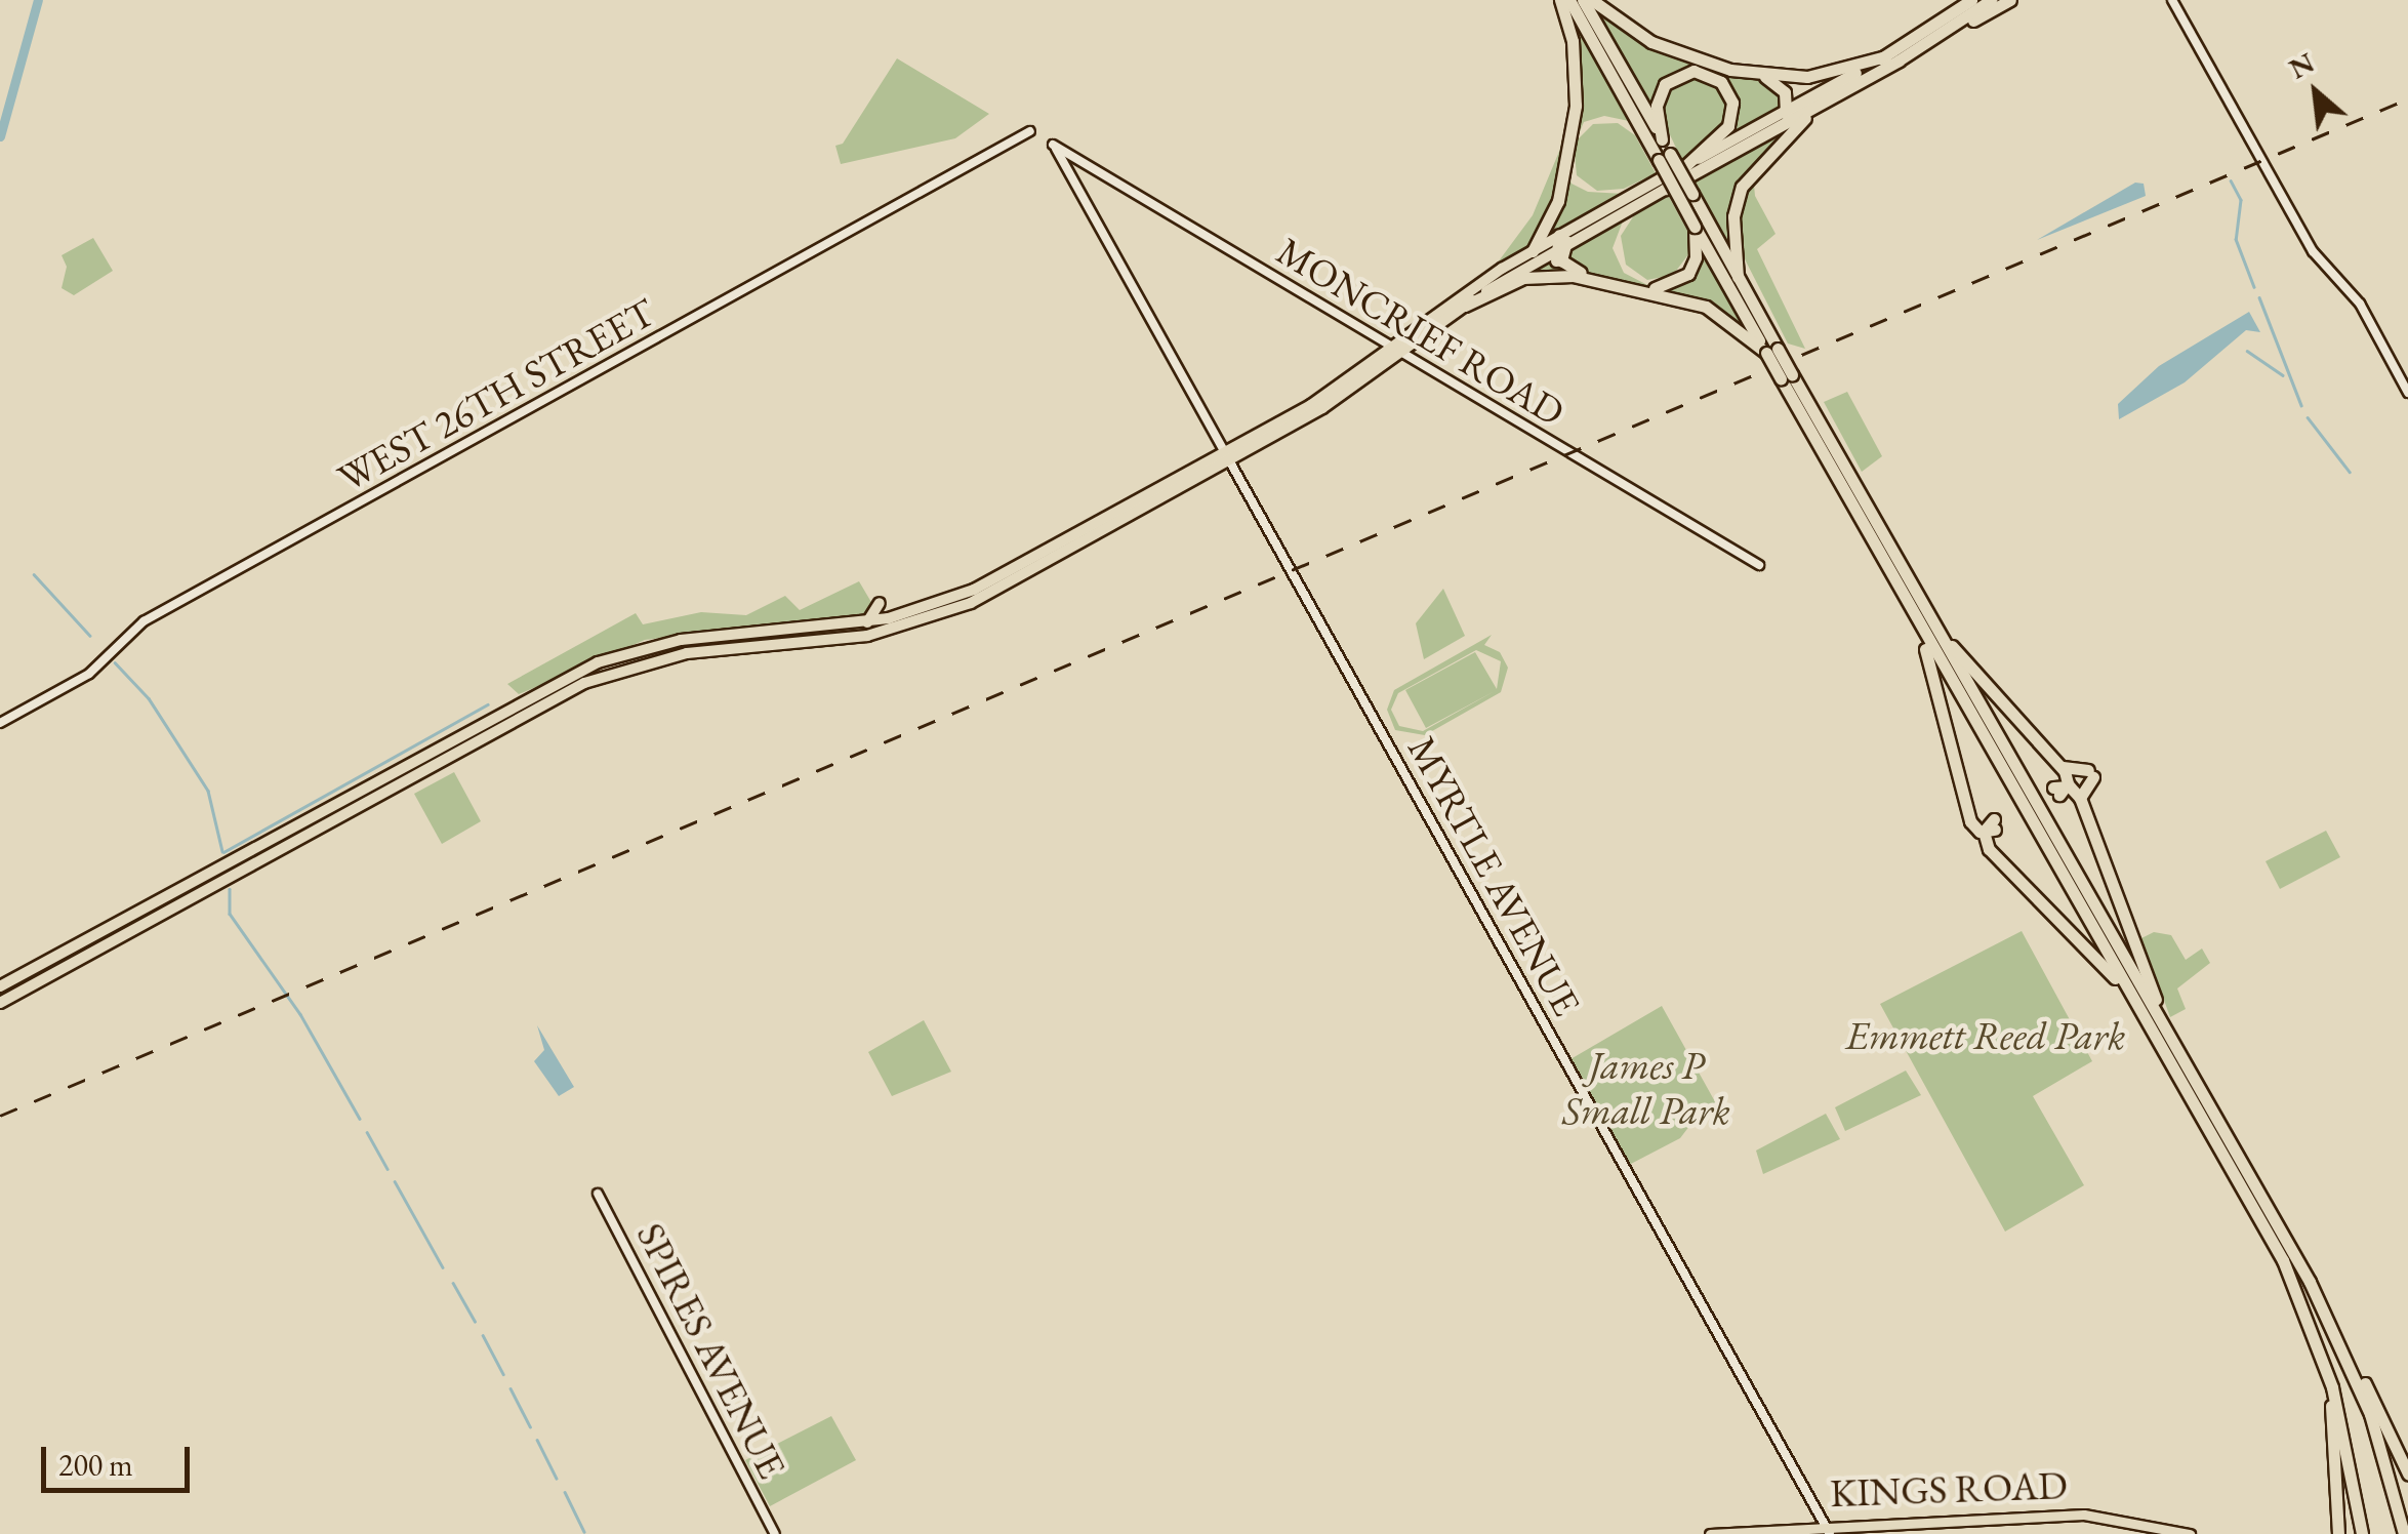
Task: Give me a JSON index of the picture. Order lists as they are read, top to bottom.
{
  "streets": {
    "main road": [
      "MONCRIEF ROAD",
      "WEST 26TH STREET",
      "MYRTLE AVENUE",
      "SPIRES AVENUE",
      "KINGS ROAD"
    ]
  },
  "crossings": [
    ["MONCRIEF ROAD", "MYRTLE AVENUE"],
    ["MYRTLE AVENUE", "KINGS ROAD"]
  ],
  "parks": ["Emmett Reed Park", "James P Small Park"],
  "scale_bar": "200 m",
  "north": "top left"
}
